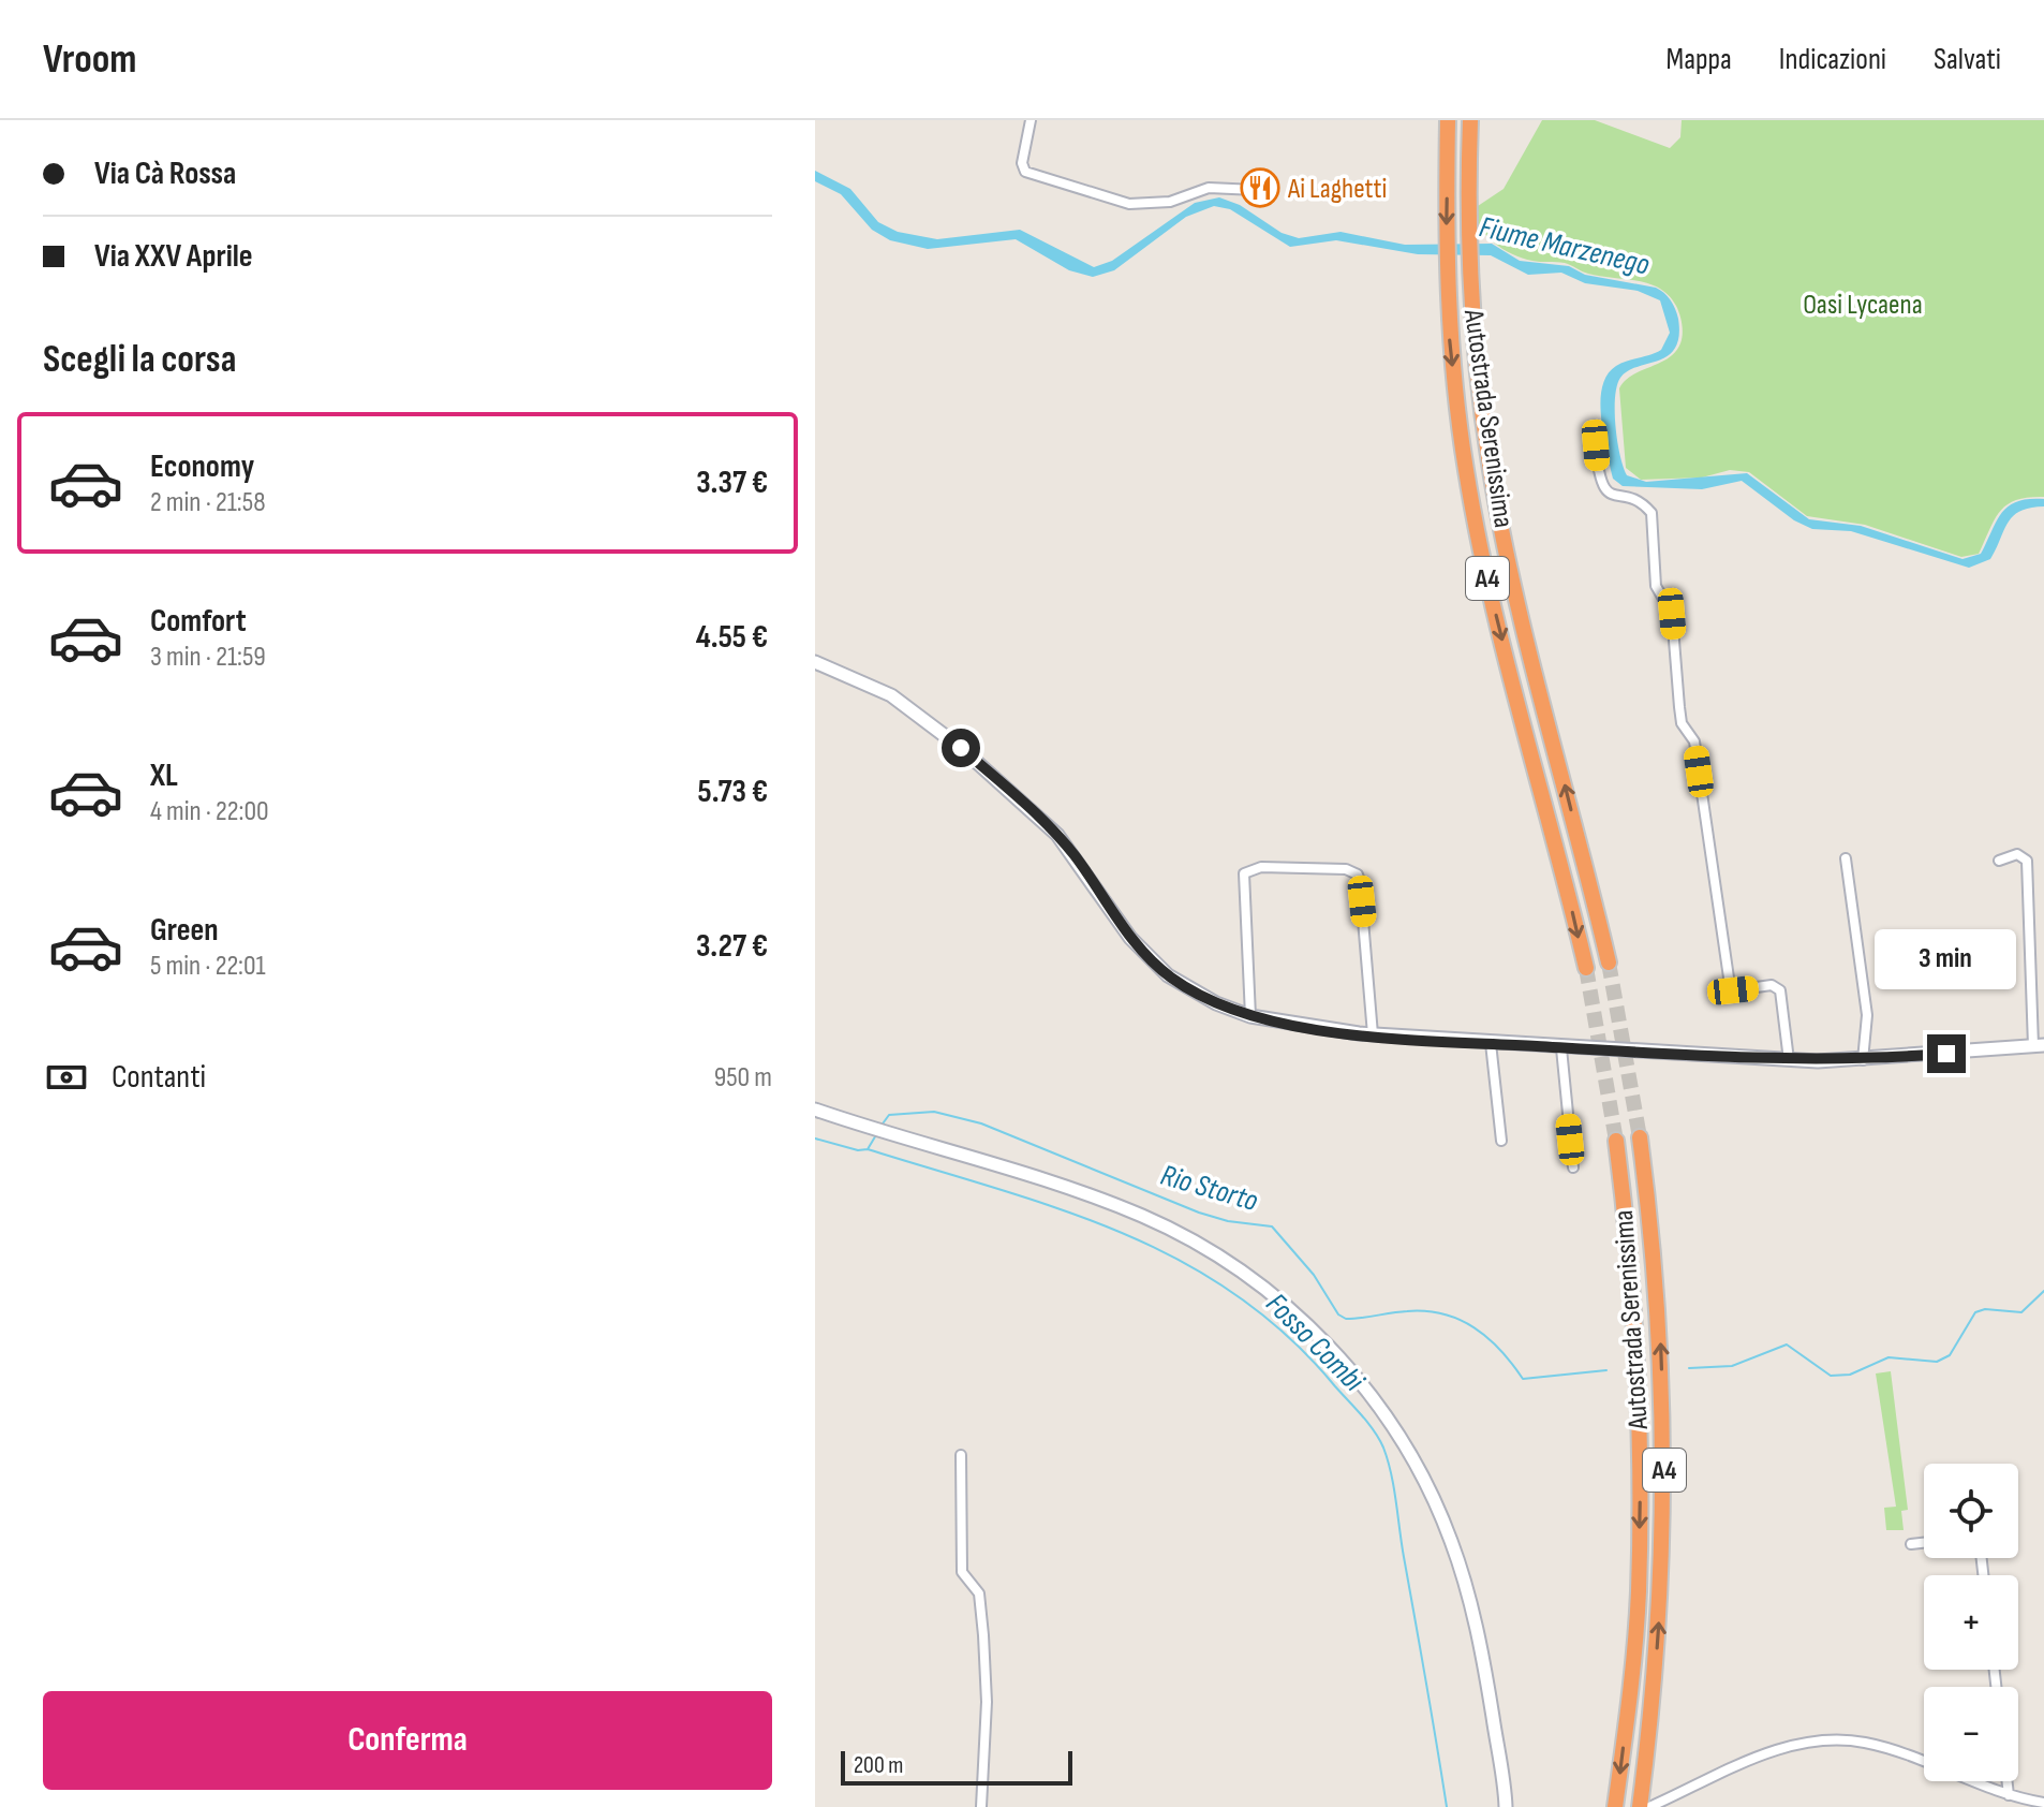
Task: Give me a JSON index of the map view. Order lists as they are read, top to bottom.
{
  "streets": {
    "highway": ["Autostrada Serenissima", "A4"]
  },
  "water": ["Fiume Marzenego", "Rio Storto", "Fosso Combi"],
  "parks": ["Oasi Lycaena"],
  "places": {
    "restaurant": ["Ai Laghetti"]
  },
  "scale_bar": "200 m",
  "page": {
    "header": "Vroom",
    "nav": ["Mappa", "Indicazioni", "Salvati"],
    "banner": ["Via Cà Rossa", "Via XXV Aprile"],
    "heading": "Scegli la corsa",
    "list": [
      {
        "name": "Economy",
        "note": "2 min · 21:58",
        "value": "3.37 €"
      },
      {
        "name": "Comfort",
        "note": "3 min · 21:59",
        "value": "4.55 €"
      },
      {
        "name": "XL",
        "note": "4 min · 22:00",
        "value": "5.73 €"
      },
      {
        "name": "Green",
        "note": "5 min · 22:01",
        "value": "3.27 €"
      }
    ],
    "bubble": "3 min",
    "pay": ["Contanti", "950 m"],
    "map_buttons": ["+", "−"],
    "buttons": "Conferma",
    "scale": "200 m"
  }
}
